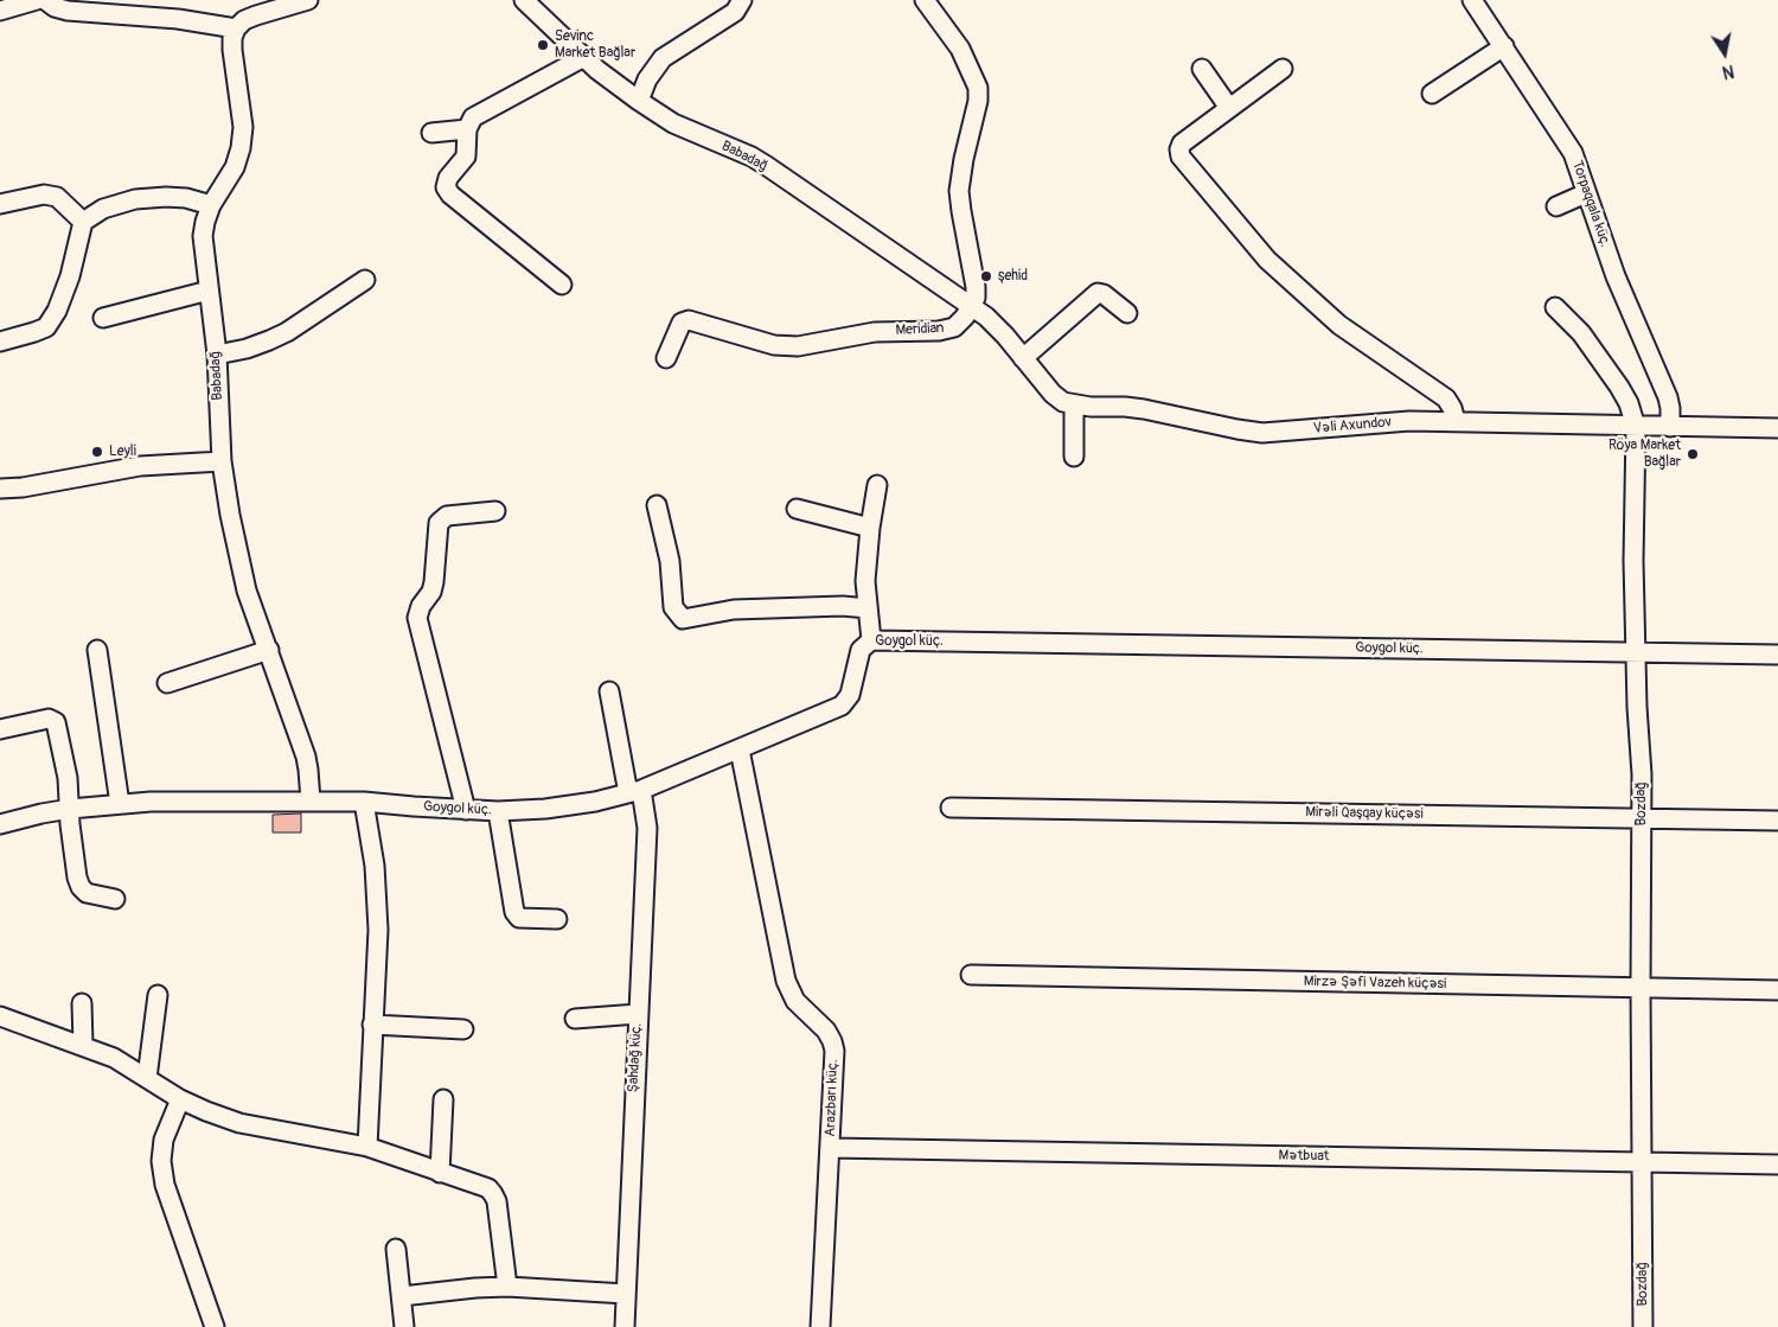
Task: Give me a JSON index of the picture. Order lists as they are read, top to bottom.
{
  "streets": {
    "street": [
      "Babadağ",
      "Torpaqqala küç.",
      "Meridian",
      "Vəli Axundov",
      "Goygol küç.",
      "Bozdağ",
      "Mirəli Qaşqay küçəsi",
      "Mirzə Şəfi Vazeh küçəsi",
      "Şahdağ küç.",
      "Arazbarı küç.",
      "Mətbuat"
    ]
  },
  "crossings": [
    ["Babadağ", "Meridian"],
    ["Babadağ", "Goygol küç."],
    ["Torpaqqala küç.", "Vəli Axundov"],
    ["Vəli Axundov", "Bozdağ"],
    ["Goygol küç.", "Bozdağ"],
    ["Goygol küç.", "Şahdağ küç."],
    ["Goygol küç.", "Arazbarı küç."],
    ["Bozdağ", "Mirəli Qaşqay küçəsi"],
    ["Bozdağ", "Mirzə Şəfi Vazeh küçəsi"],
    ["Bozdağ", "Mətbuat"],
    ["Arazbarı küç.", "Mətbuat"]
  ],
  "places": [
    "Sevinc Market Bağlar",
    "şehid",
    "Leyli",
    "Röya Market Bağlar"
  ],
  "north": "bottom"
}
